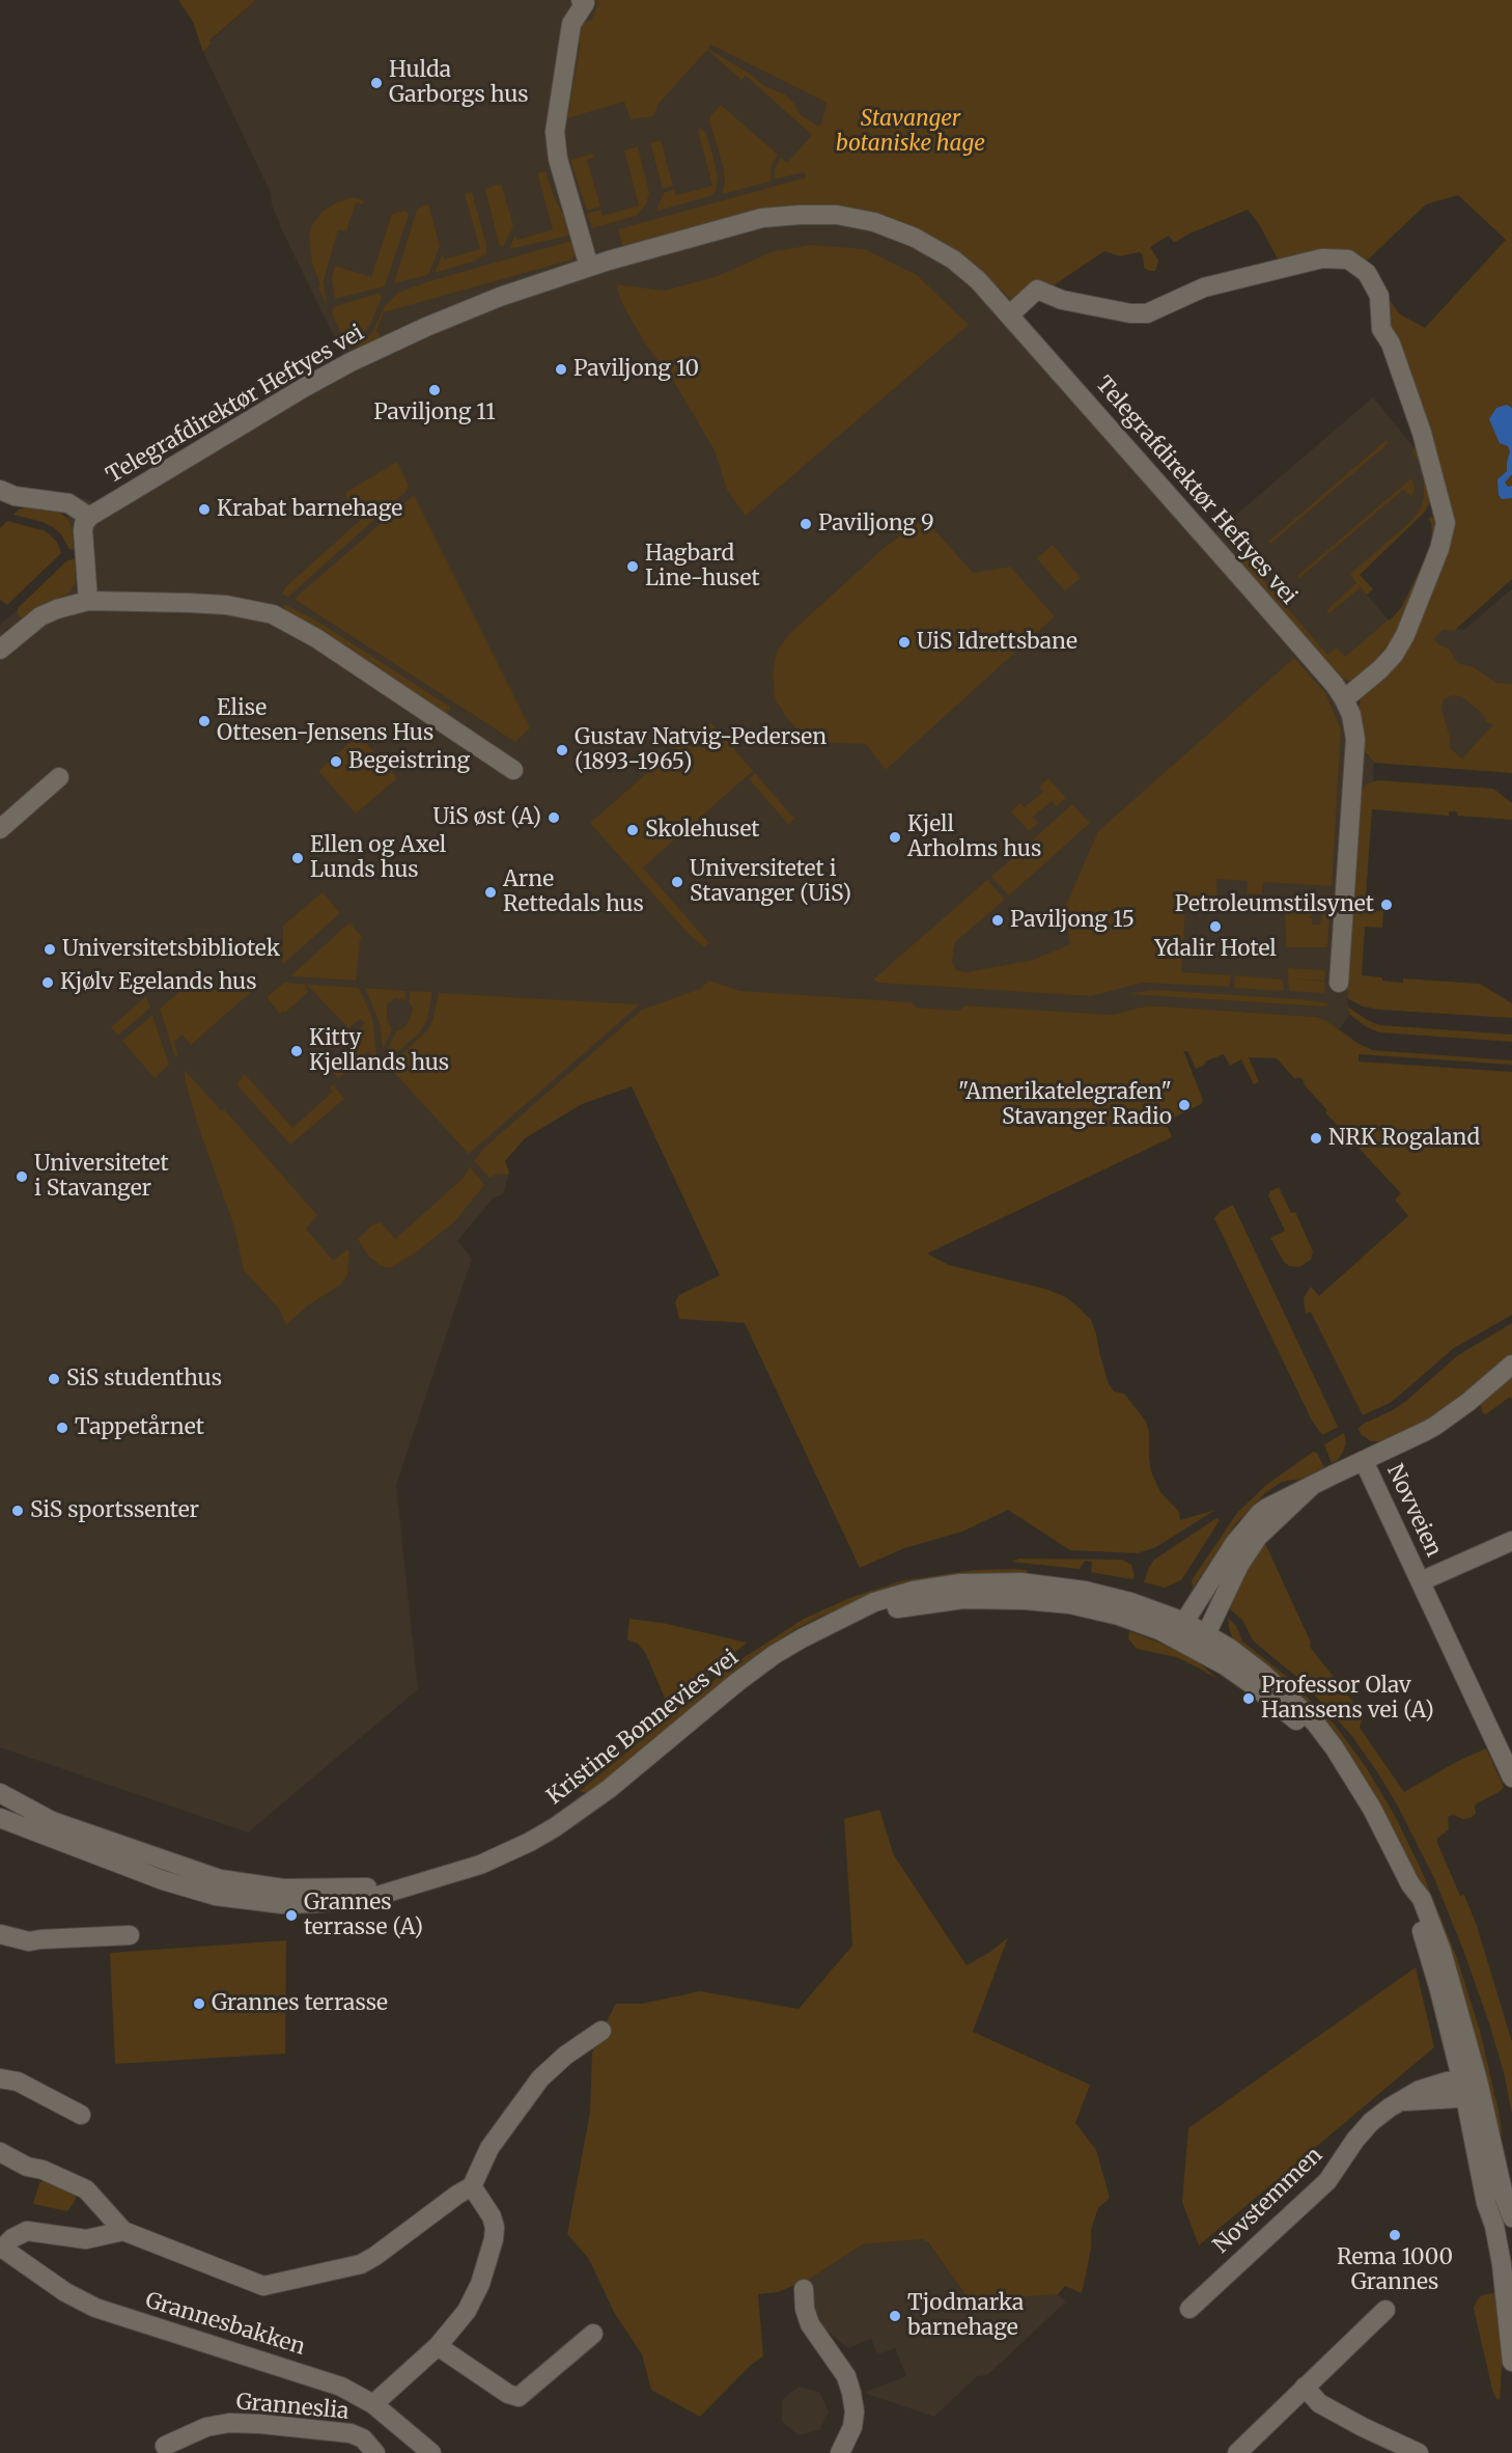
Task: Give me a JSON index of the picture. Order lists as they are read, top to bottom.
{
  "streets": {
    "street": [
      "Telegrafdirektør Heftyes vei",
      "Novveien",
      "Kristine Bonnevies vei",
      "Novstemmen",
      "Grannesbakken",
      "Granneslia"
    ]
  },
  "parks": ["Stavanger botaniske hage"],
  "places": [
    "Hulda Garborgs hus",
    "Paviljong 10",
    "Paviljong 11",
    "Krabat barnehage",
    "Paviljong 9",
    "Hagbard Line-huset",
    "UiS Idrettsbane",
    "Elise Ottesen-Jensens Hus",
    "Gustav Natvig-Pedersen (1893-1965)",
    "Begeistring",
    "UiS øst (A)",
    "Skolehuset",
    "Kjell Arholms hus",
    "Ellen og Axel Lunds hus",
    "Universitetet i Stavanger (UiS)",
    "Arne Rettedals hus",
    "Petroleumstilsynet",
    "Paviljong 15",
    "Ydalir Hotel",
    "Universitetsbibliotek",
    "Kjølv Egelands hus",
    "Kitty Kjellands hus",
    "\"Amerikatelegrafen\" Stavanger Radio",
    "NRK Rogaland",
    "Universitetet i Stavanger",
    "SiS studenthus",
    "Tappetårnet",
    "SiS sportssenter",
    "Professor Olav Hanssens vei (A)",
    "Grannes terrasse (A)",
    "Grannes terrasse",
    "Rema 1000 Grannes",
    "Tjodmarka barnehage"
  ]
}
